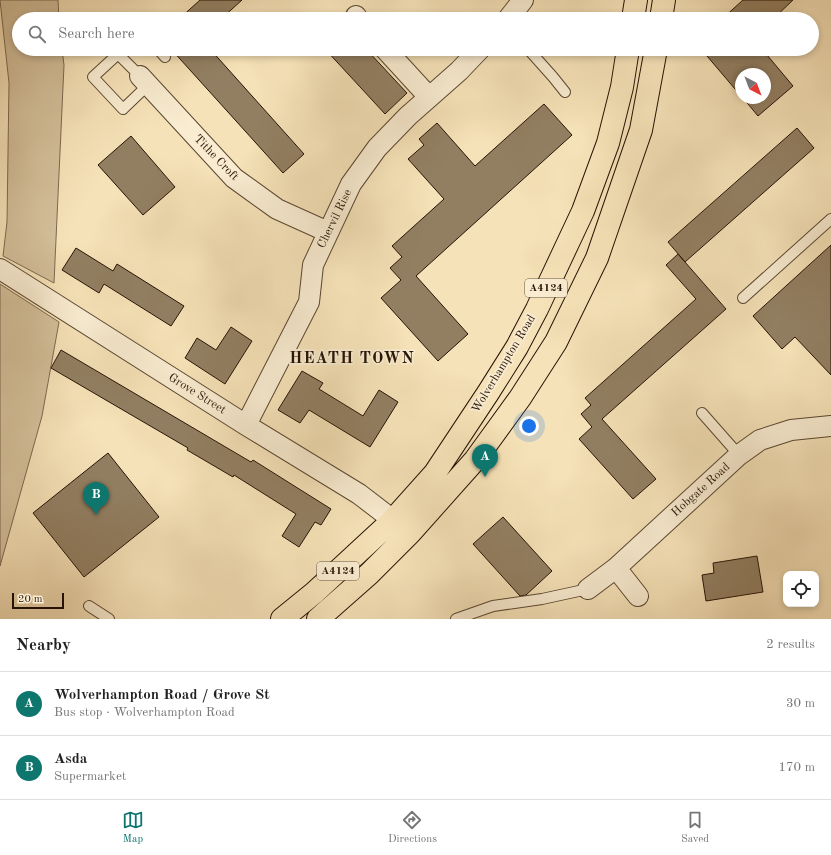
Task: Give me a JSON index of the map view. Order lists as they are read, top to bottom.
{
  "streets": {
    "main road": ["A4124", "Wolverhampton Road"],
    "street": [
      "Tithe Croft",
      "Chervil Rise",
      "Grove Street",
      "Hobgate Road"
    ]
  },
  "crossings": [
    ["Tithe Croft", "Chervil Rise"],
    ["Chervil Rise", "Grove Street"],
    ["Wolverhampton Road", "Grove Street"]
  ],
  "districts": ["HEATH TOWN"],
  "scale_bar": "20 m",
  "north": "bottom right",
  "page": {
    "search": "Search here",
    "pins": ["A", "B"],
    "scale": "20 m",
    "heading": ["Nearby", "2 results"],
    "list": [
      {
        "mark": "A",
        "name": "Wolverhampton Road / Grove St",
        "note": "Bus stop · Wolverhampton Road",
        "value": "30 m"
      },
      {
        "mark": "B",
        "name": "Asda",
        "note": "Supermarket",
        "value": "170 m"
      }
    ],
    "nav": ["Map", "Directions", "Saved"]
  }
}
